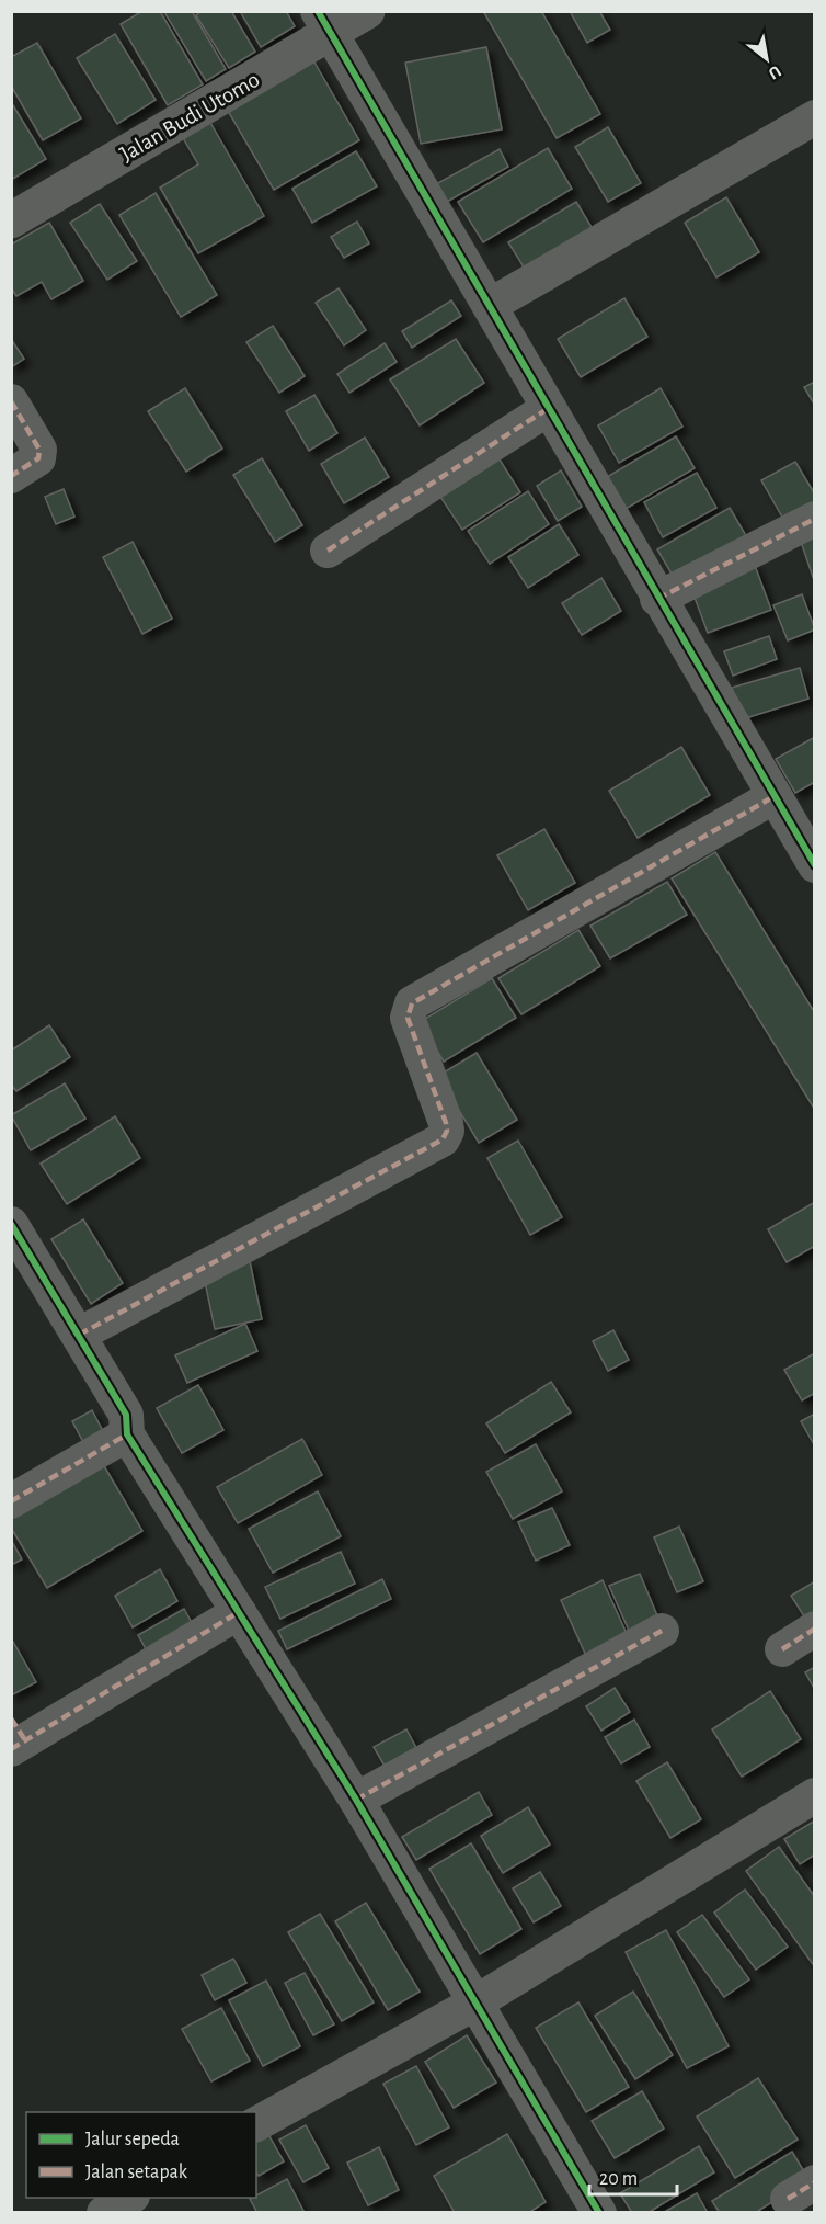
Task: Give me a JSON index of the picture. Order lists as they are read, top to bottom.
{
  "streets": {
    "street": ["Jalan Budi Utomo"]
  },
  "legend": ["Jalur sepeda", "Jalan setapak"],
  "scale_bar": "20 m",
  "north": "bottom right"
}
